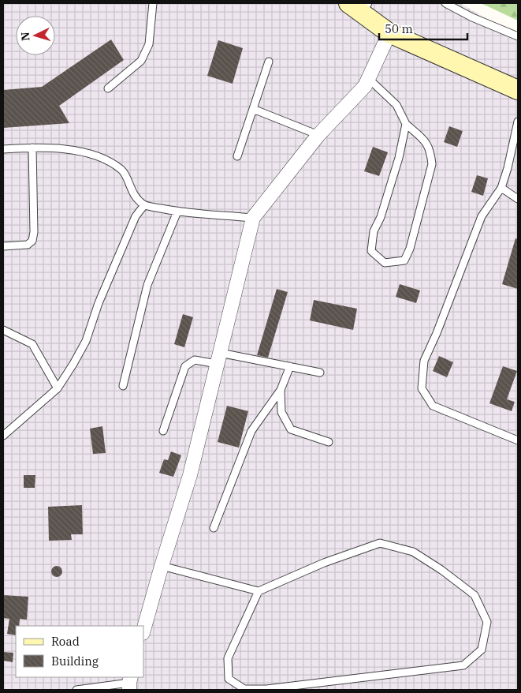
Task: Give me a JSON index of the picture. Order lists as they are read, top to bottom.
{
  "legend": ["Road", "Building"],
  "scale_bar": "50 m",
  "north": "left"
}
